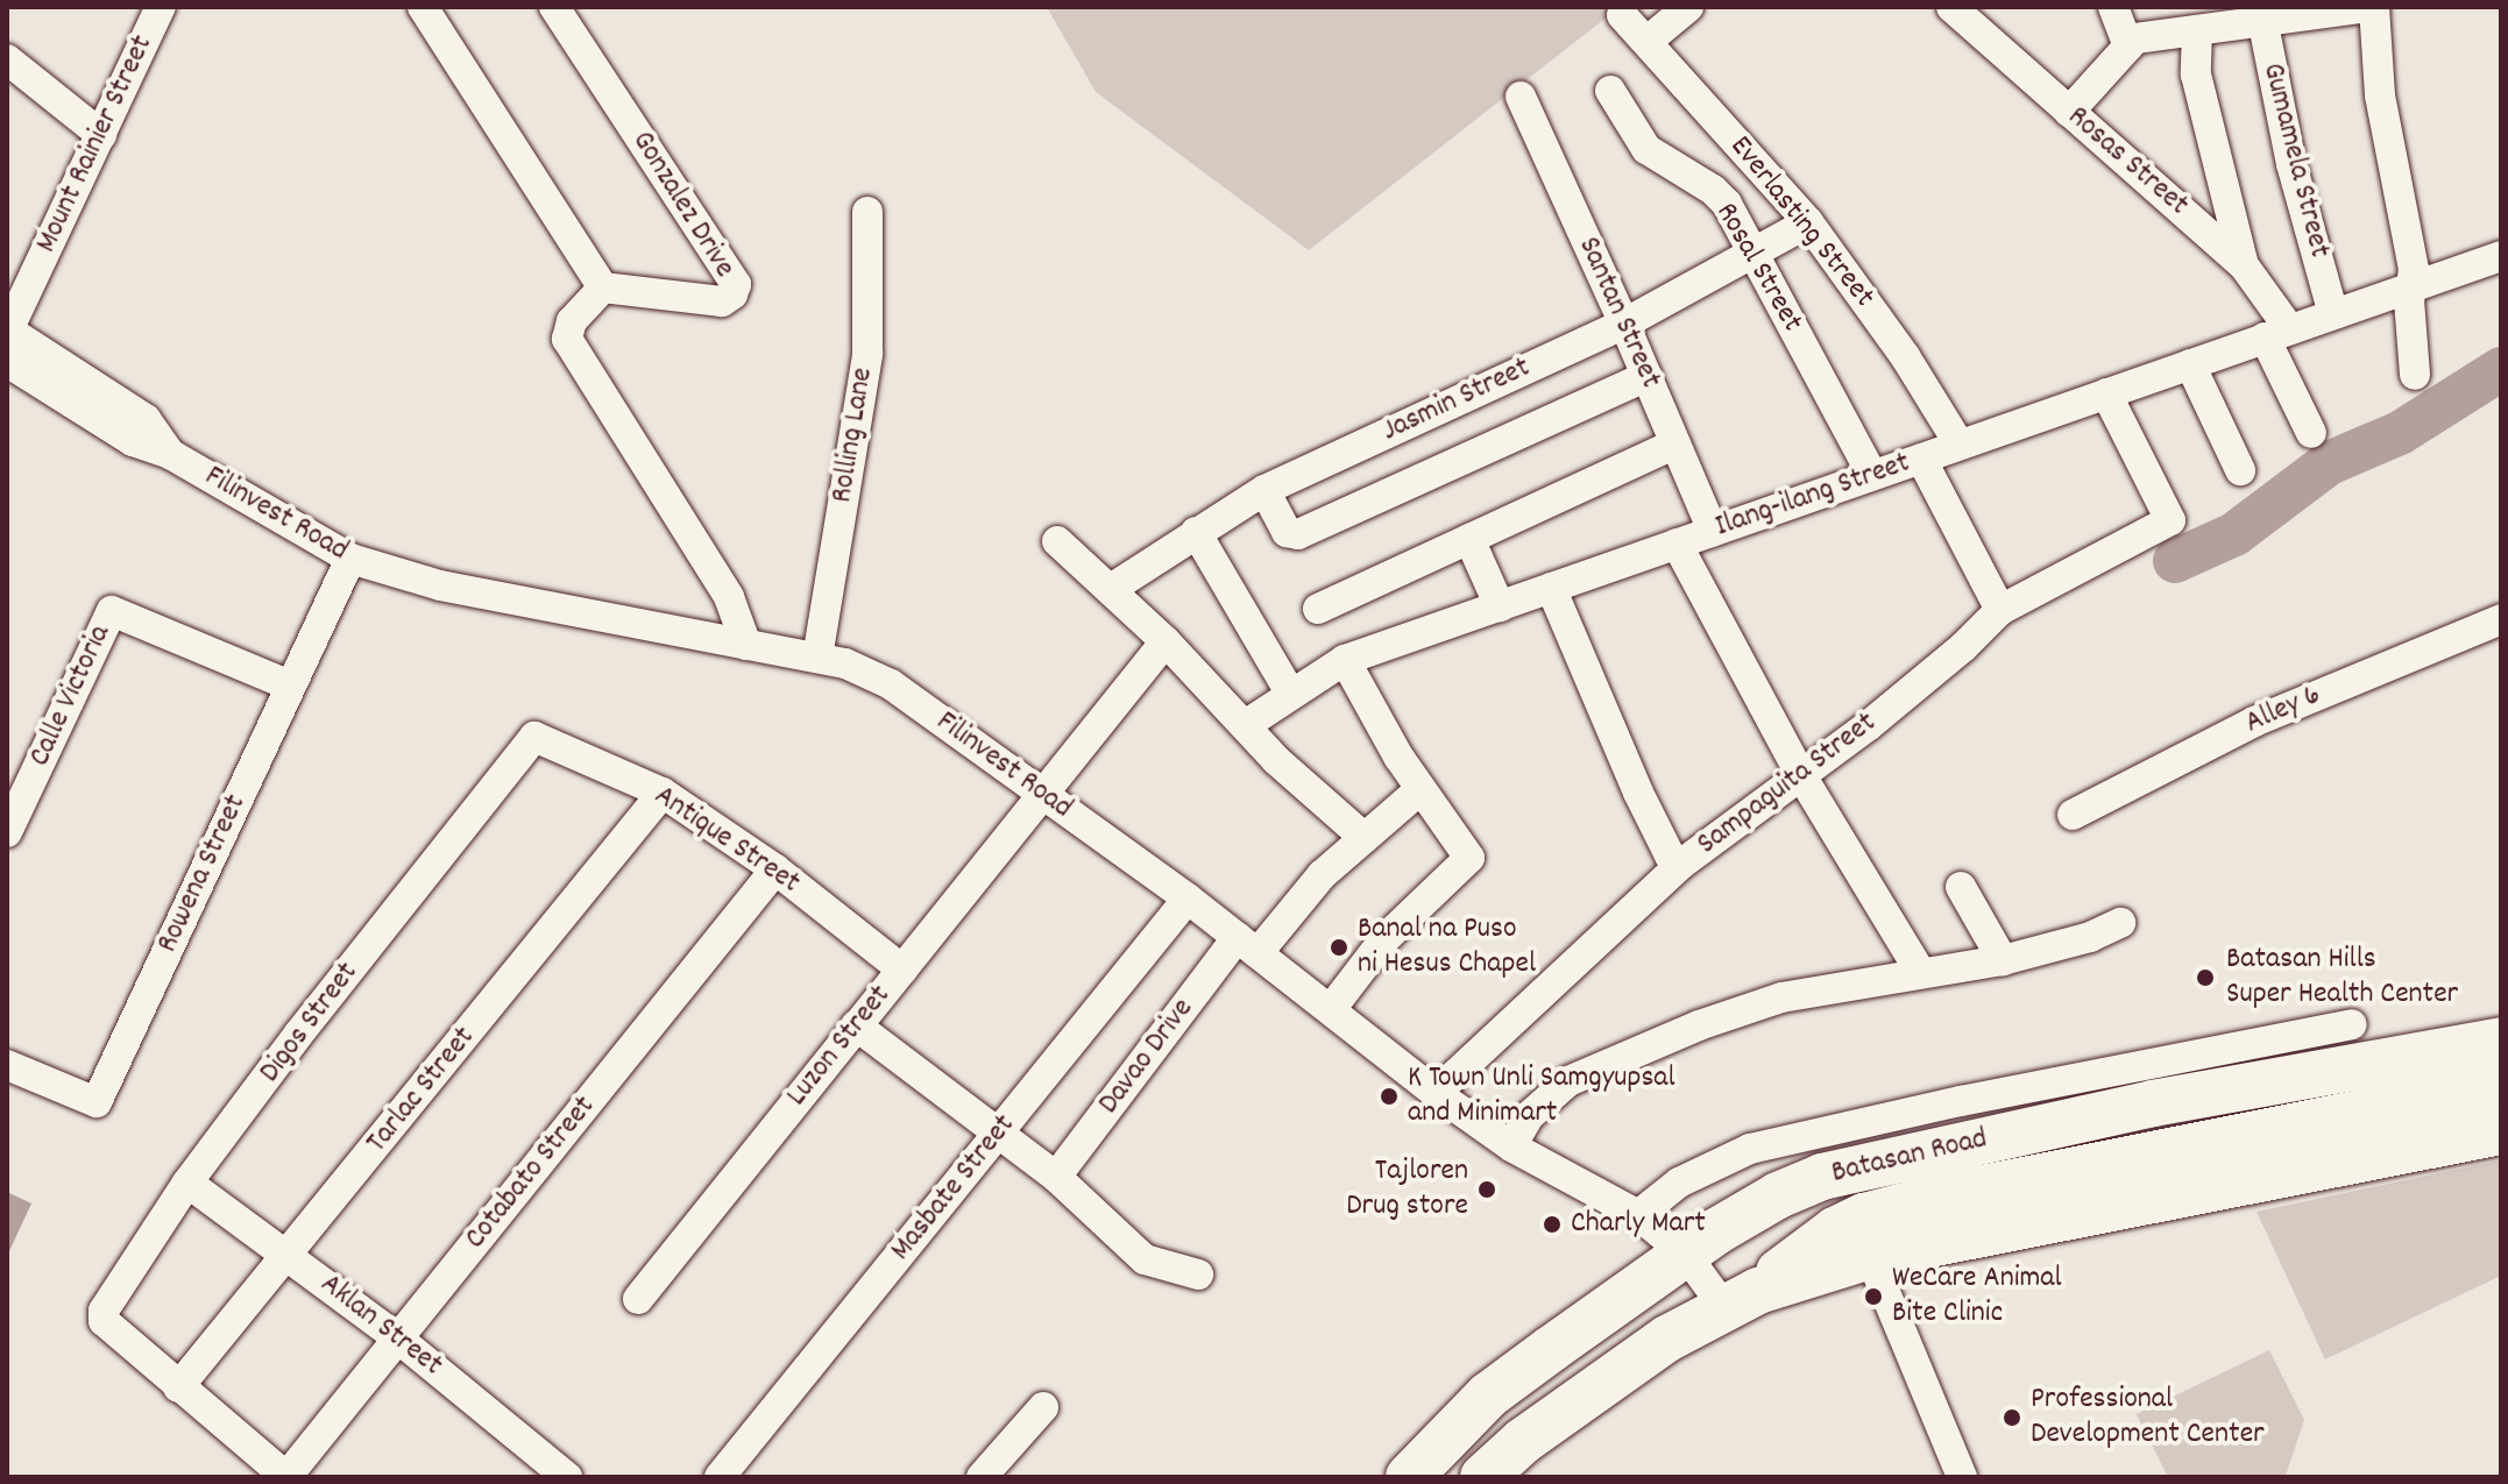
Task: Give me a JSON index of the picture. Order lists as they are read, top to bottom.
{
  "streets": {
    "main road": ["Batasan Road"],
    "street": [
      "Mount Rainier Street",
      "Gumamela Street",
      "Rosas Street",
      "Gonzalez Drive",
      "Everlasting Street",
      "Rosal Street",
      "Santan Street",
      "Jasmin Street",
      "Rolling Lane",
      "Ilang-ilang Street",
      "Filinvest Road",
      "Calle Victoria",
      "Alley 6",
      "Sampaguita Street",
      "Antique Street",
      "Rowena Street",
      "Digos Street",
      "Luzon Street",
      "Davao Drive",
      "Tarlac Street",
      "Cotabato Street",
      "Masbate Street",
      "Aklan Street"
    ]
  },
  "crossings": [
    ["Mount Rainier Street", "Filinvest Road"],
    ["Gumamela Street", "Ilang-ilang Street"],
    ["Rosas Street", "Ilang-ilang Street"],
    ["Everlasting Street", "Jasmin Street"],
    ["Everlasting Street", "Ilang-ilang Street"],
    ["Rosal Street", "Jasmin Street"],
    ["Rosal Street", "Ilang-ilang Street"],
    ["Santan Street", "Jasmin Street"],
    ["Santan Street", "Ilang-ilang Street"],
    ["Rolling Lane", "Filinvest Road"],
    ["Ilang-ilang Street", "Sampaguita Street"],
    ["Filinvest Road", "Sampaguita Street"],
    ["Filinvest Road", "Rowena Street"],
    ["Filinvest Road", "Luzon Street"],
    ["Filinvest Road", "Davao Drive"],
    ["Filinvest Road", "Batasan Road"],
    ["Filinvest Road", "Masbate Street"],
    ["Calle Victoria", "Rowena Street"],
    ["Antique Street", "Digos Street"],
    ["Antique Street", "Luzon Street"],
    ["Antique Street", "Tarlac Street"],
    ["Antique Street", "Cotabato Street"],
    ["Digos Street", "Tarlac Street"],
    ["Digos Street", "Aklan Street"],
    ["Tarlac Street", "Aklan Street"],
    ["Cotabato Street", "Aklan Street"]
  ],
  "places": [
    "Banal na Puso ni Hesus Chapel",
    "Batasan Hills Super Health Center",
    "K Town Unli Samgyupsal and Minimart",
    "Tajloren Drug store",
    "Charly Mart",
    "WeCare Animal Bite Clinic",
    "Professional Development Center"
  ]
}
